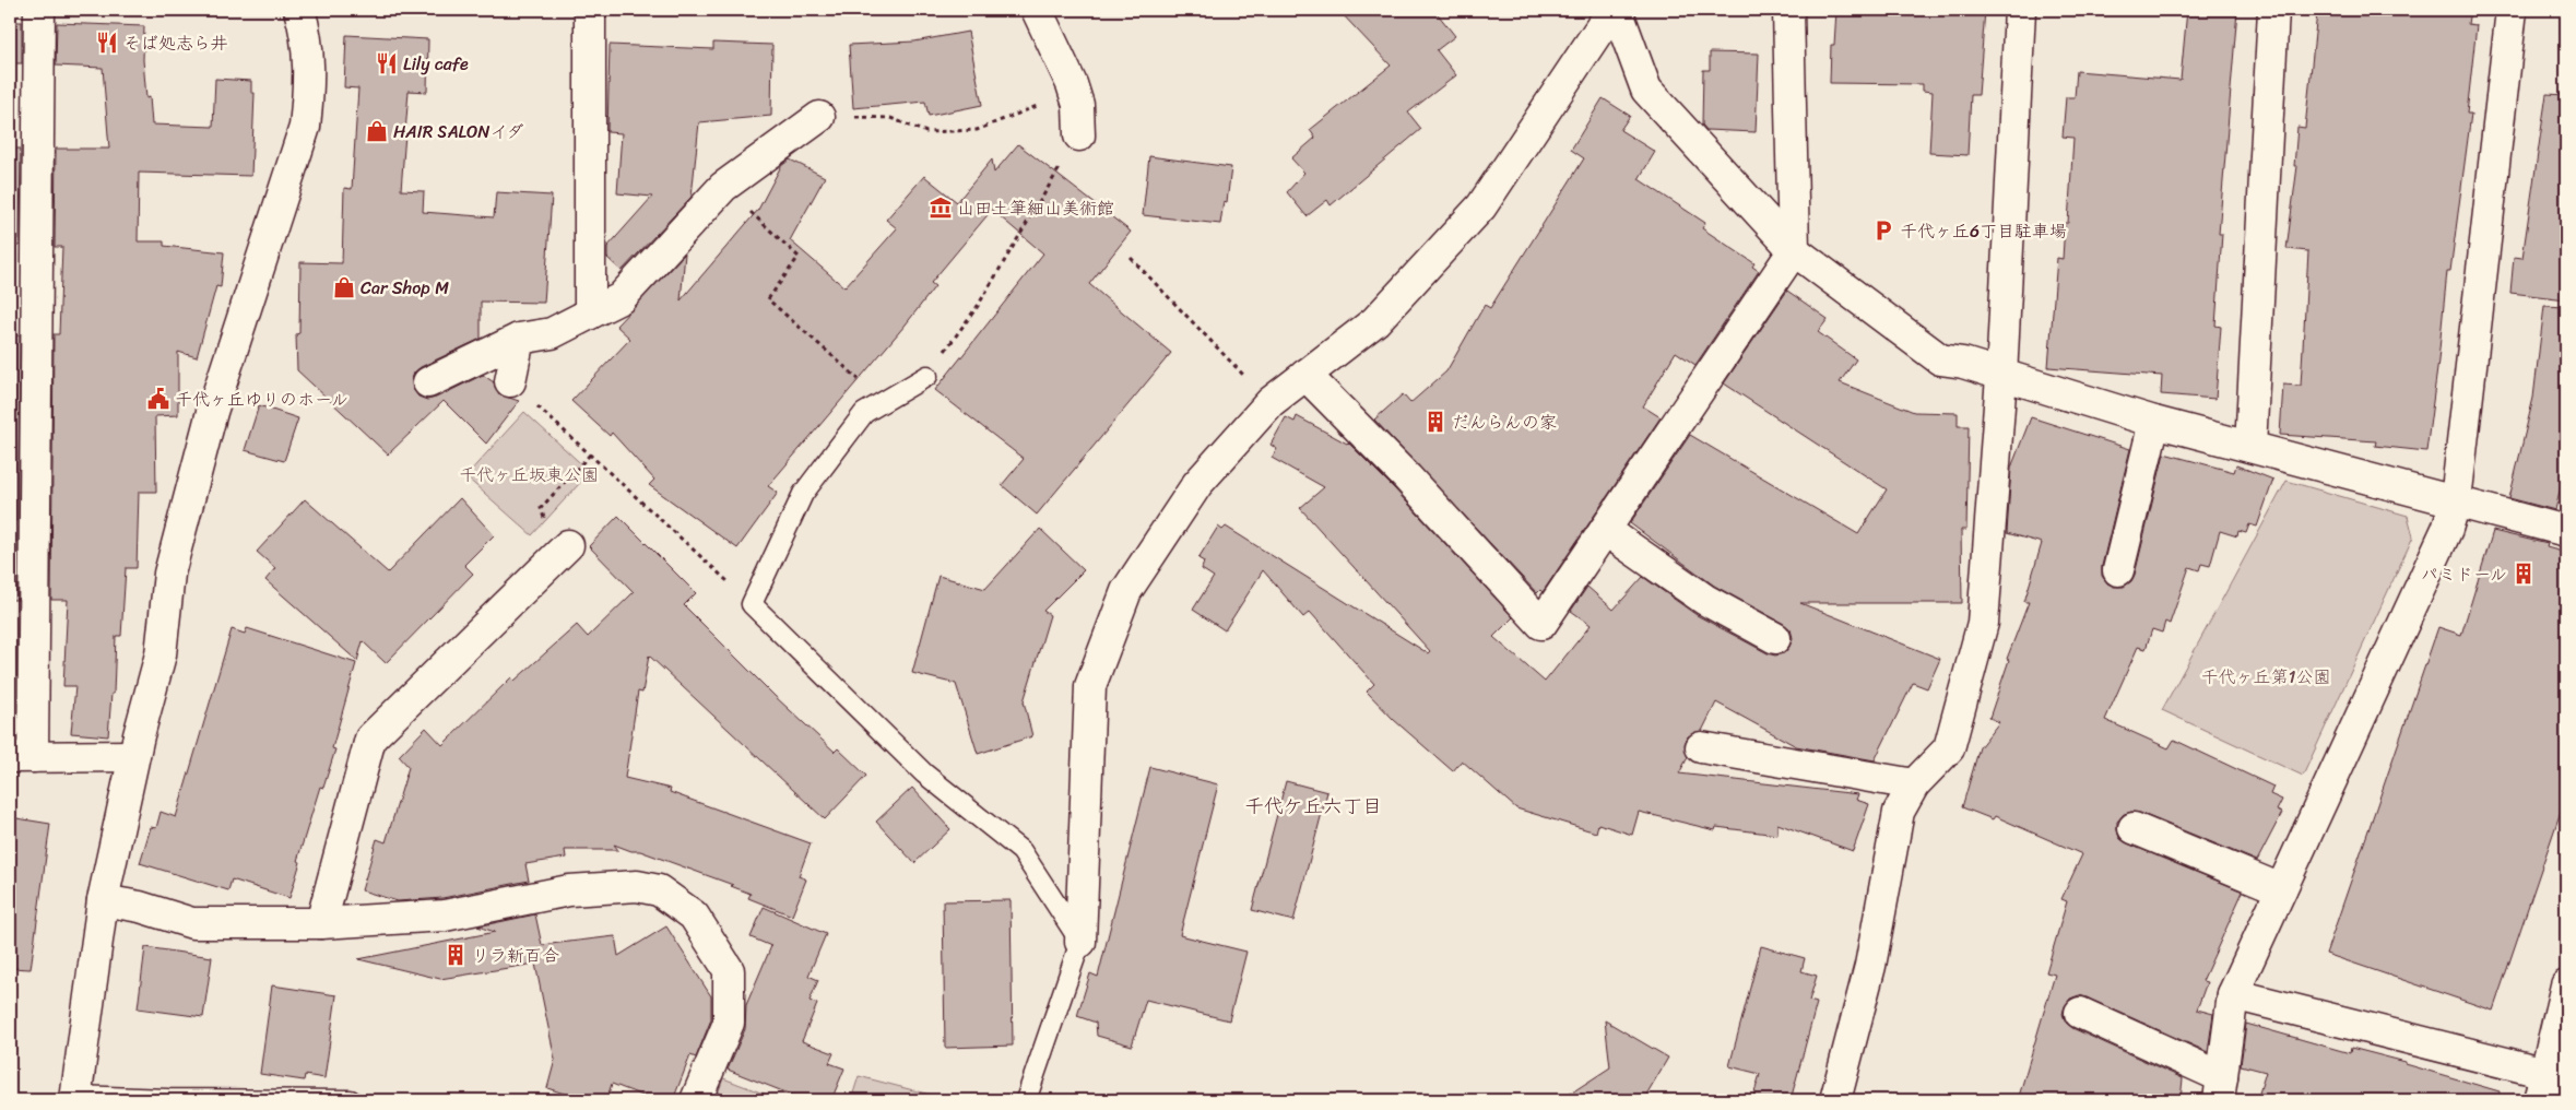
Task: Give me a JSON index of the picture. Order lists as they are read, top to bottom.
{
  "districts": ["千代ケ丘六丁目"],
  "parks": ["千代ヶ丘坂東公園", "千代ヶ丘第1公園"],
  "places": {
    "restaurant": ["そば処志ら井", "Lily cafe"],
    "shop": ["HAIR SALONイダ", "Car Shop M"],
    "museum": ["山田土筆細山美術館"],
    "parking": ["千代ヶ丘6丁目駐車場"],
    "public building": ["千代ヶ丘ゆりのホール"],
    "building": ["だんらんの家", "パミドール", "リラ新百合"]
  }
}
